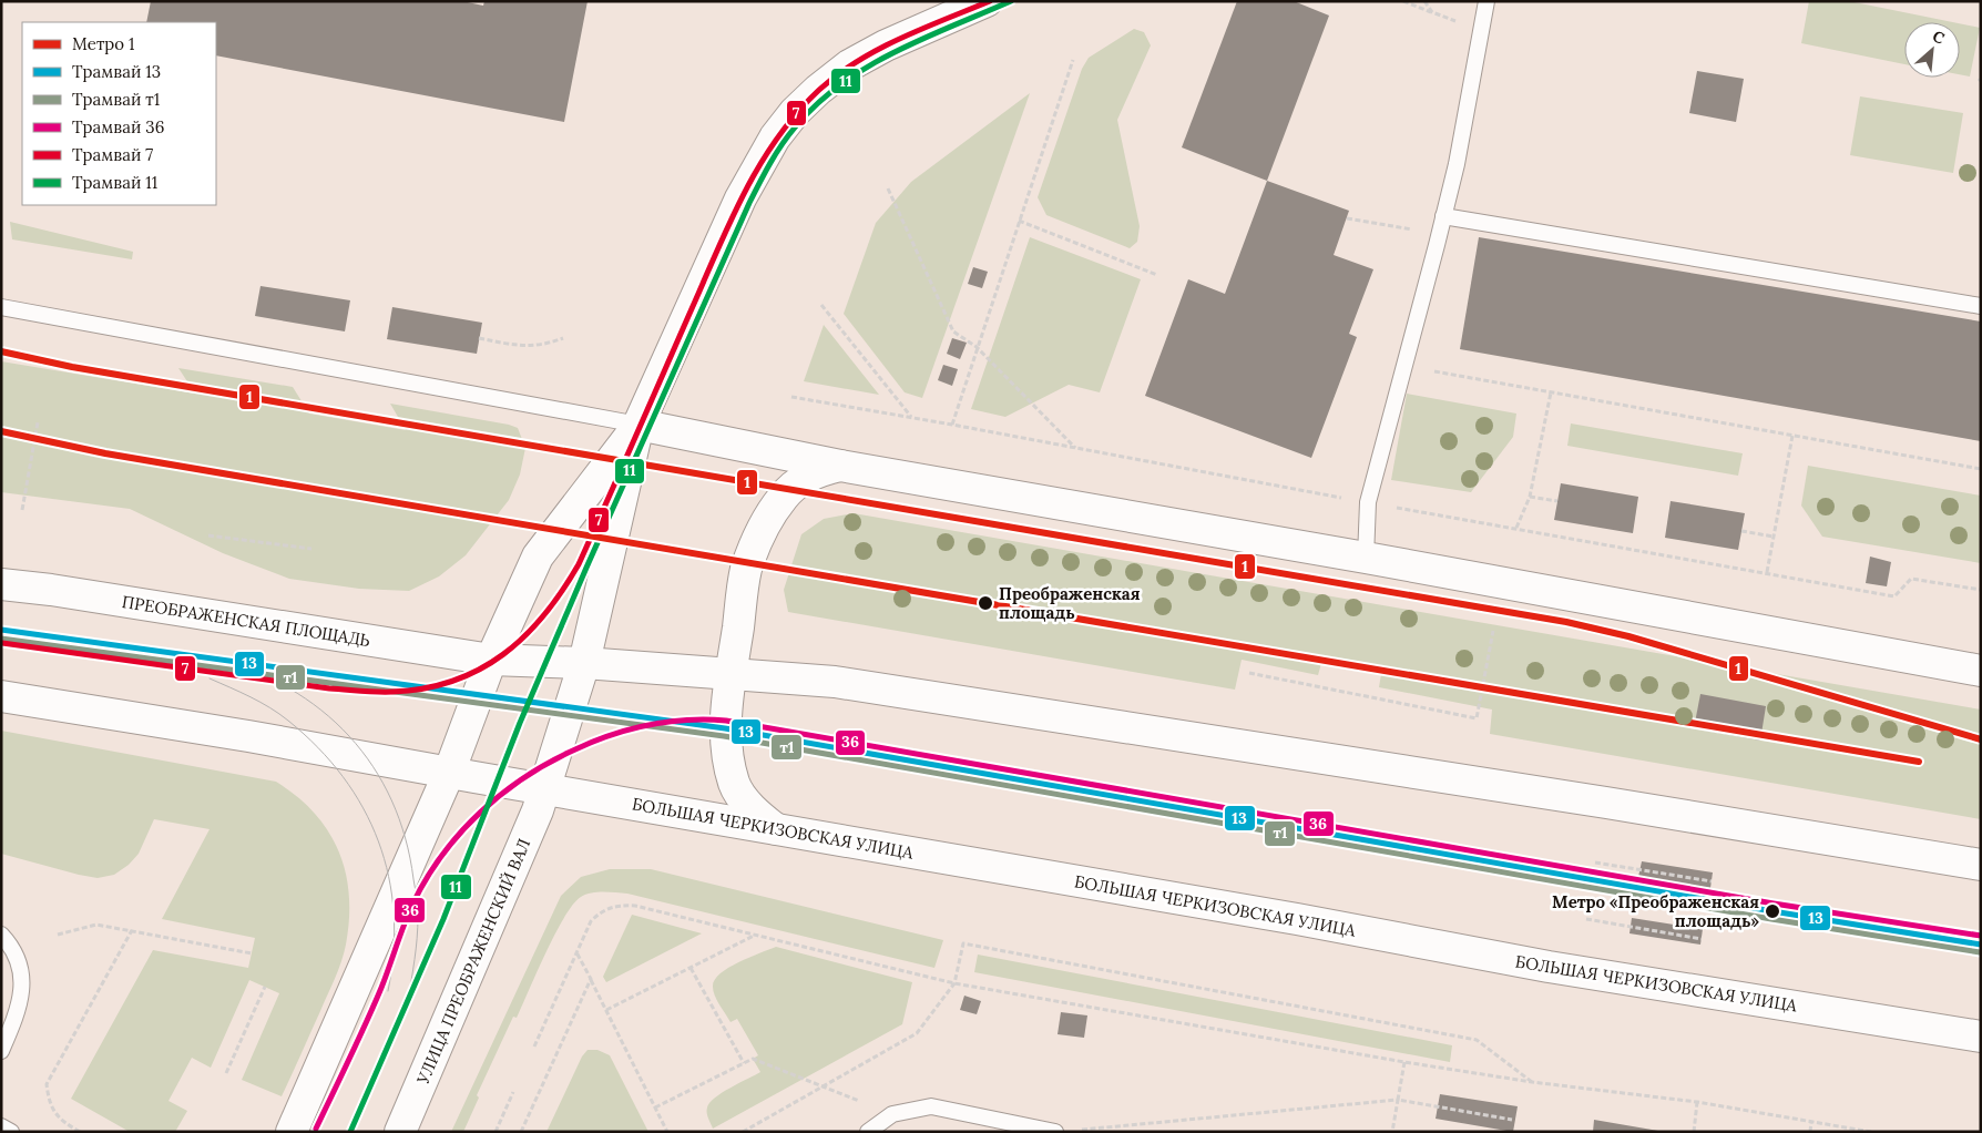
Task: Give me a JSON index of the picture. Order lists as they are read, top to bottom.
{
  "streets": {
    "main road": ["ПРЕОБРАЖЕНСКАЯ ПЛОЩАДЬ", "БОЛЬШАЯ ЧЕРКИЗОВСКАЯ УЛИЦА", "УЛИЦА ПРЕОБРАЖЕНСКИЙ ВАЛ"]
  },
  "crossings": [
    ["БОЛЬШАЯ ЧЕРКИЗОВСКАЯ УЛИЦА", "УЛИЦА ПРЕОБРАЖЕНСКИЙ ВАЛ"]
  ],
  "places": ["Преображенская площадь", "Метро «Преображенская площадь»"],
  "lines": [
    "tram line 7",
    "tram line 11",
    "metro line 1",
    "tram line 13",
    "tram line т1",
    "tram line 36"
  ],
  "legend": [
    "Метро 1",
    "Трамвай 13",
    "Трамвай т1",
    "Трамвай 36",
    "Трамвай 7",
    "Трамвай 11"
  ],
  "north": "top right"
}
